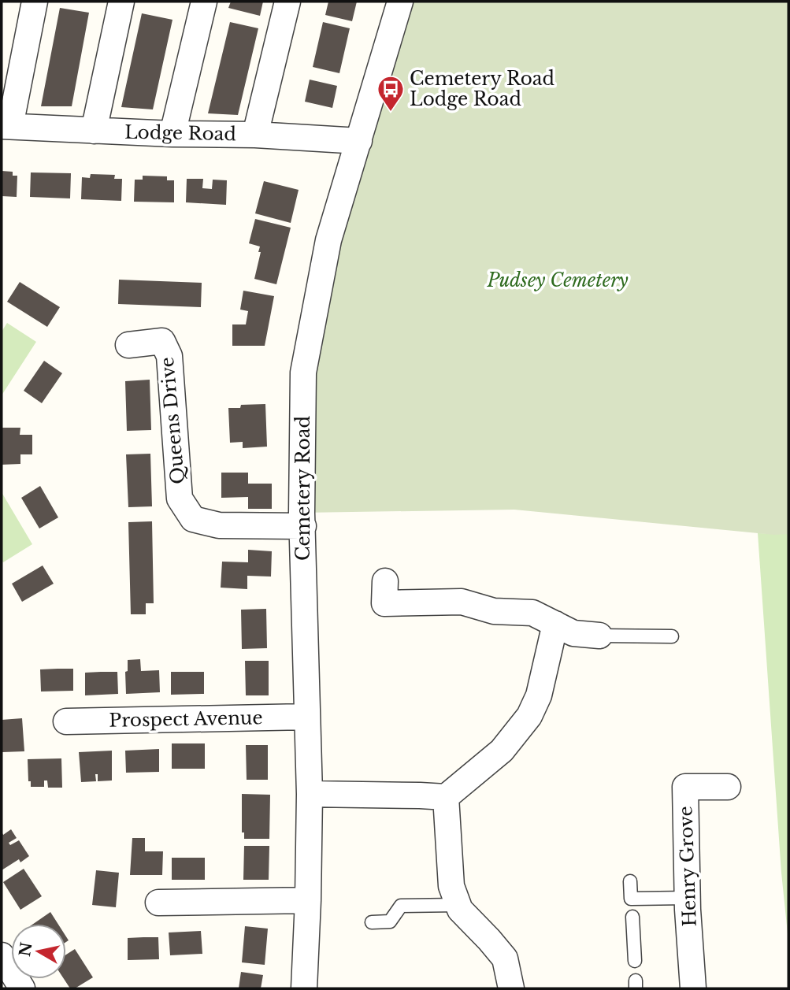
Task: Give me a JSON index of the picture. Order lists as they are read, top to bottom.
{
  "streets": {
    "street": [
      "Lodge Road",
      "Queens Drive",
      "Cemetery Road",
      "Prospect Avenue",
      "Henry Grove"
    ]
  },
  "crossings": [
    ["Lodge Road", "Cemetery Road"],
    ["Queens Drive", "Cemetery Road"],
    ["Cemetery Road", "Prospect Avenue"]
  ],
  "parks": ["Pudsey Cemetery"],
  "places": {
    "bus stop": ["Cemetery Road Lodge Road"]
  },
  "north": "left"
}
